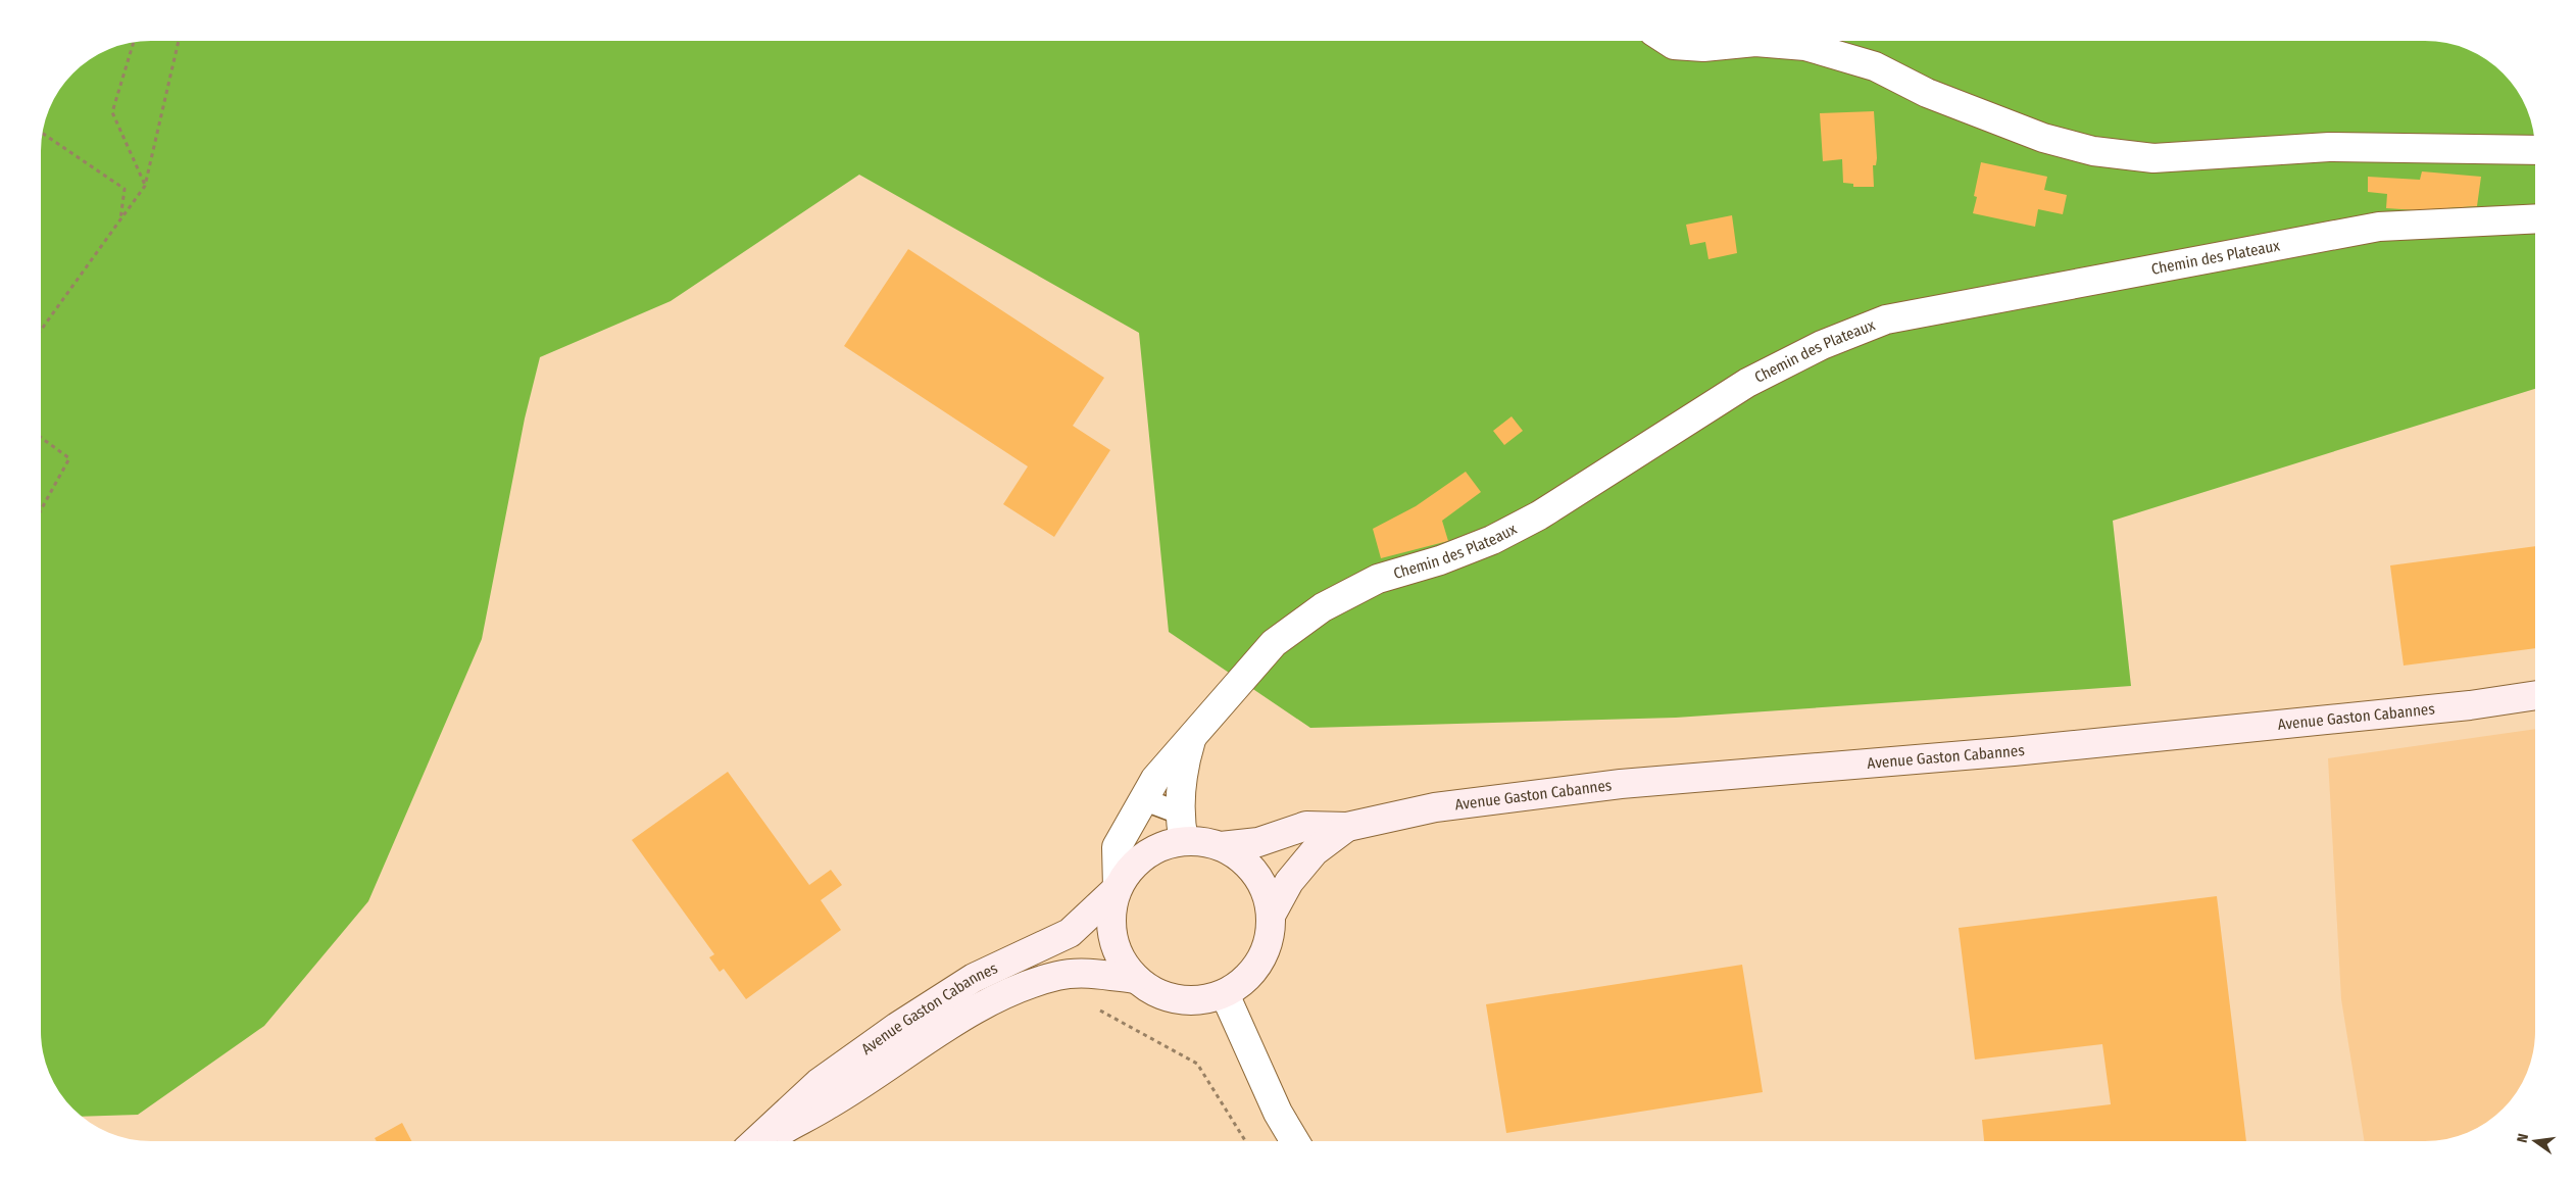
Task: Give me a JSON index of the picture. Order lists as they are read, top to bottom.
{
  "streets": {
    "main road": ["Avenue Gaston Cabannes"],
    "street": ["Chemin des Plateaux"]
  },
  "crossings": [
    ["Chemin des Plateaux", "Avenue Gaston Cabannes"]
  ],
  "north": "left"
}
